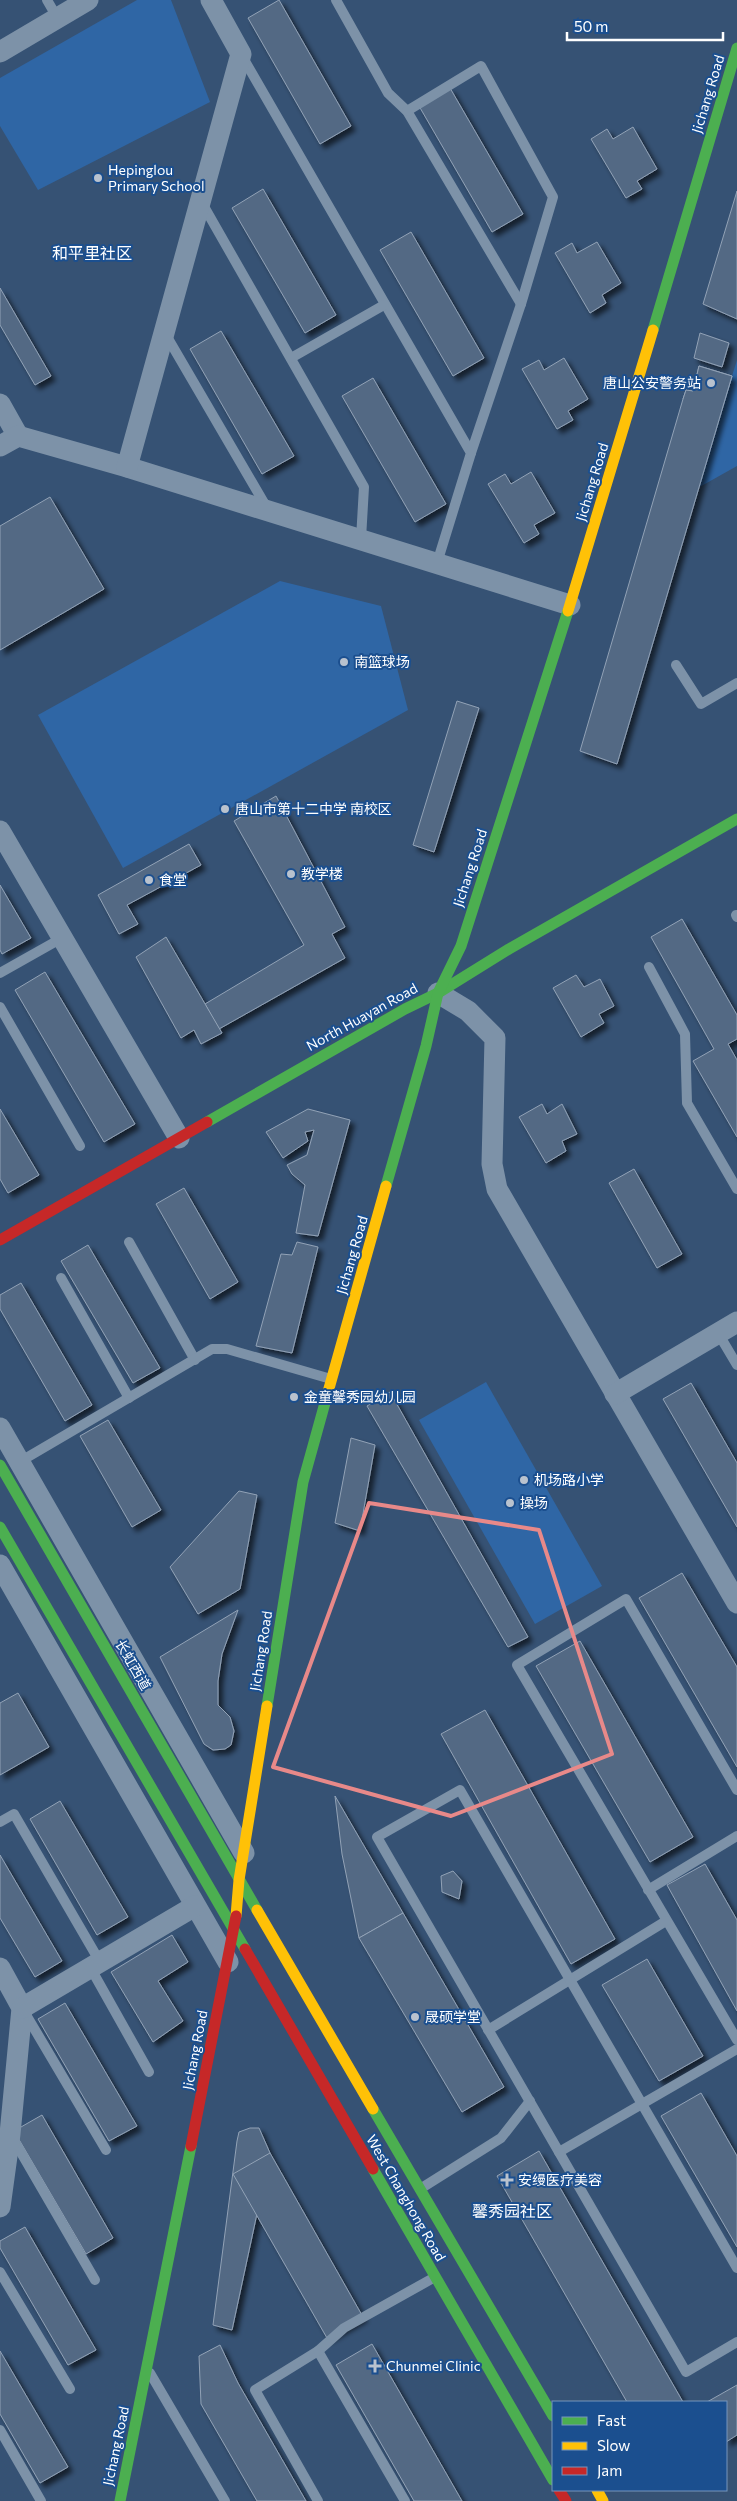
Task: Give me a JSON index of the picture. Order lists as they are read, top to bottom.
{
  "streets": {
    "street": [
      "Jichang Road",
      "North Huayan Road",
      "长虹西道",
      "West Changhong Road"
    ]
  },
  "crossings": [
    ["Jichang Road", "North Huayan Road"],
    ["Jichang Road", "长虹西道"],
    ["Jichang Road", "West Changhong Road"],
    ["长虹西道", "West Changhong Road"]
  ],
  "districts": ["和平里社区", "馨秀园社区"],
  "places": {
    "other": [
      "Hepinglou Primary School",
      "唐山公安警务站",
      "南篮球场",
      "唐山市第十二中学 南校区",
      "教学楼",
      "食堂",
      "金童馨秀园幼儿园",
      "机场路小学",
      "操场",
      "晟硕学堂"
    ],
    "health": ["安缦医疗美容", "Chunmei Clinic"]
  },
  "legend": ["Fast", "Slow", "Jam"],
  "scale_bar": "50 m"
}
